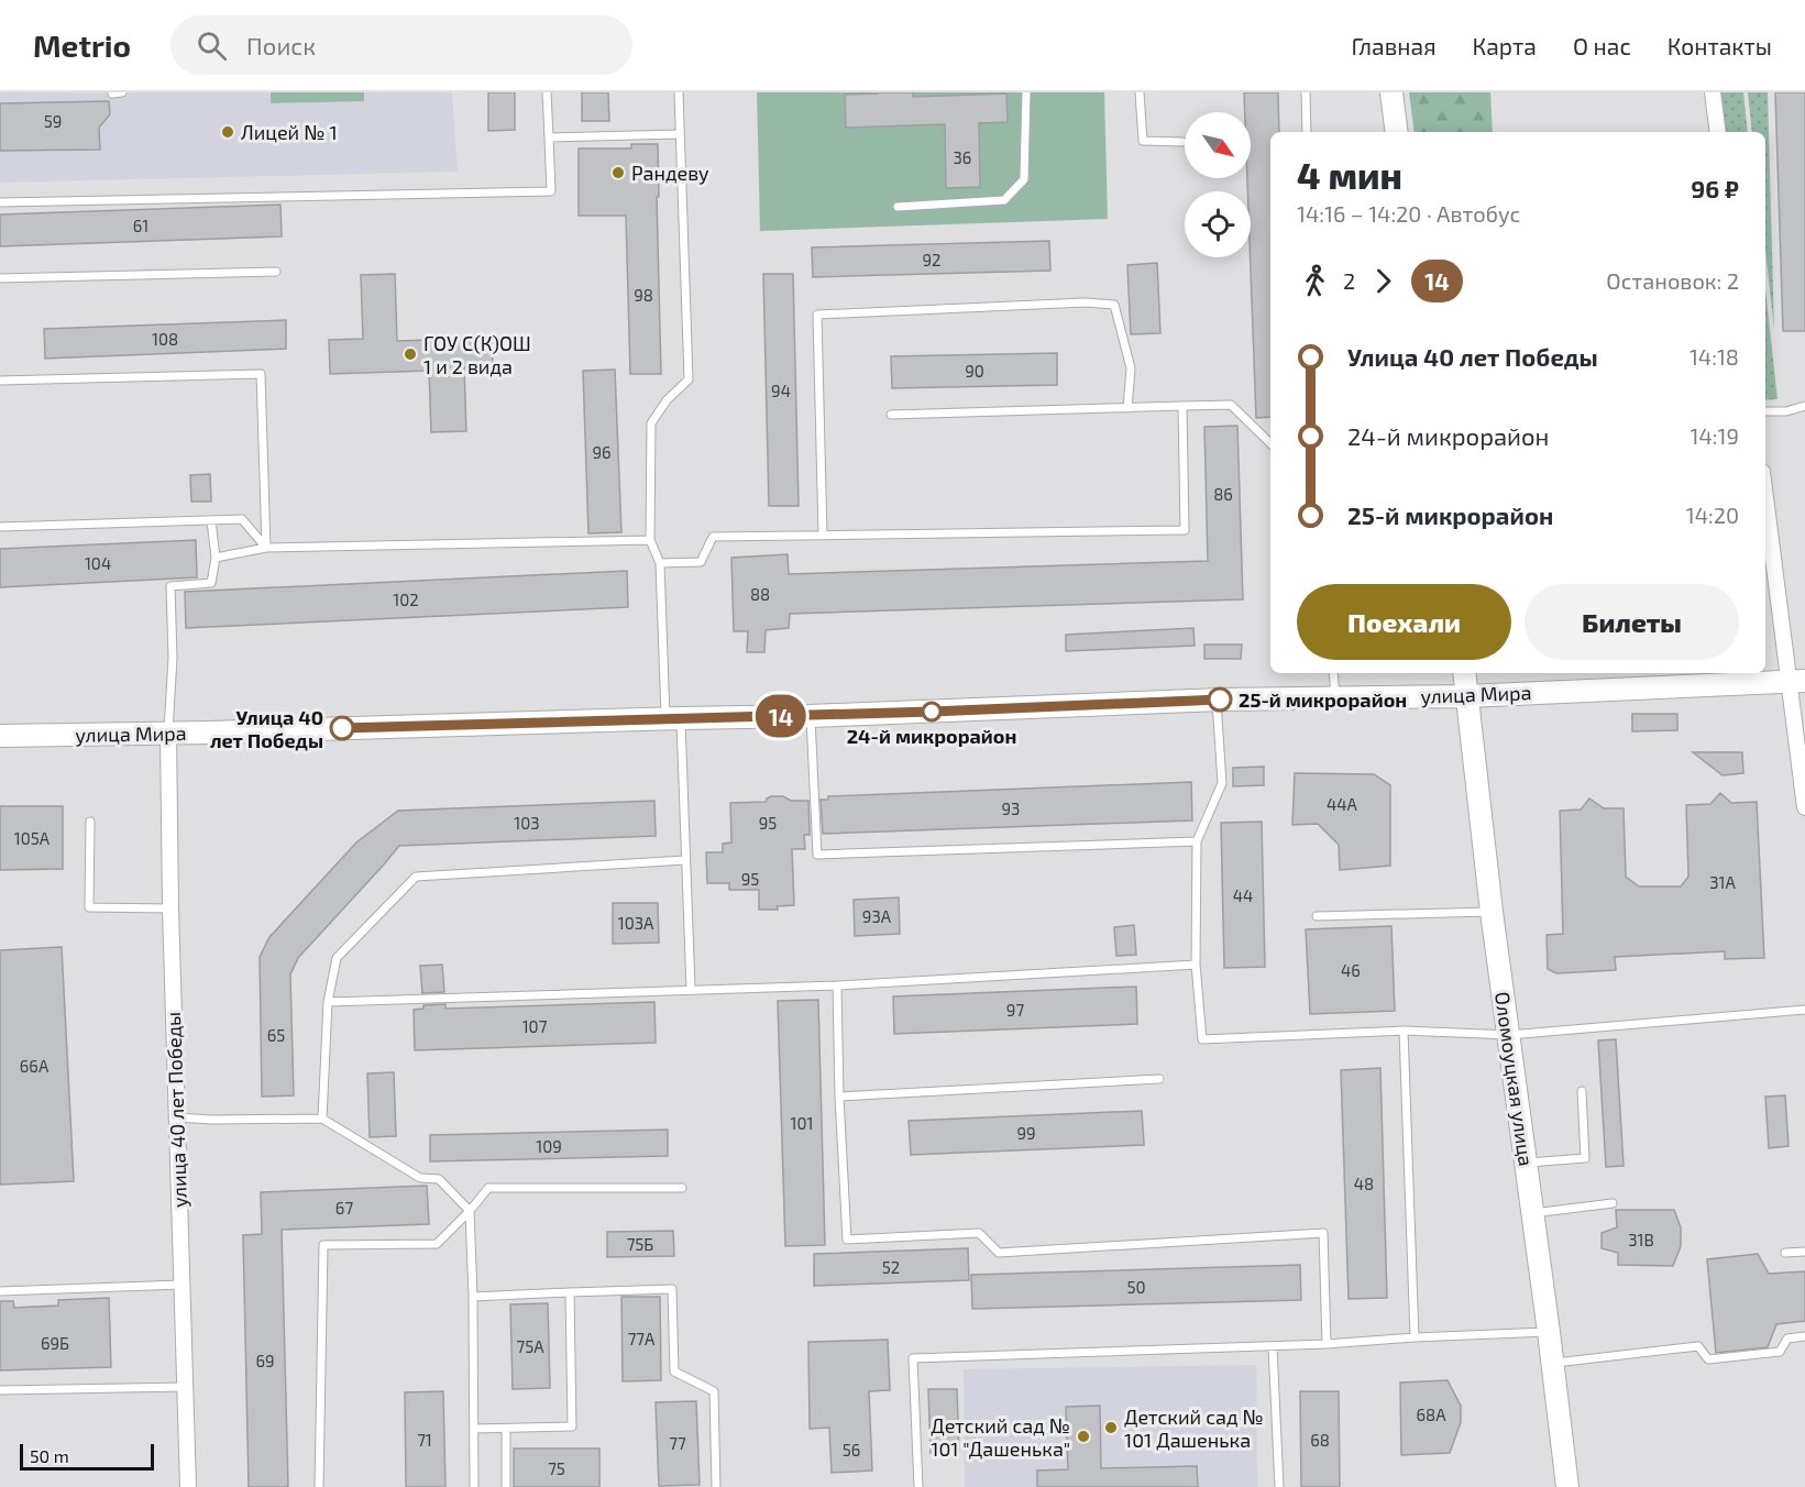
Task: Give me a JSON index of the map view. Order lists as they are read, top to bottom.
{
  "streets": {
    "street": ["улица Мира", "Оломоуцкая улица", "улица 40 лет Победы"]
  },
  "crossings": [
    ["улица Мира", "Оломоуцкая улица"],
    ["улица Мира", "улица 40 лет Победы"]
  ],
  "places": [
    "Лицей № 1",
    "Рандеву",
    "ГОУ С(К)ОШ 1 и 2 вида",
    "25-й микрорайон",
    "24-й микрорайон",
    "Улица 40 лет Победы",
    "Детский сад № 101 Дашенька",
    "Детский сад № 101 \"Дашенька\""
  ],
  "lines": ["bus line 14"],
  "house_numbers": [
    "59",
    "36",
    "61",
    "92",
    "98",
    "108",
    "90",
    "94",
    "96",
    "86",
    "104",
    "88",
    "102",
    "44А",
    "93",
    "103",
    "95",
    "105А",
    "95",
    "31А",
    "44",
    "93А",
    "103А",
    "46",
    "97",
    "107",
    "65",
    "66А",
    "101",
    "99",
    "109",
    "48",
    "67",
    "31В",
    "75Б",
    "52",
    "50",
    "77А",
    "69Б",
    "75А",
    "69",
    "68А",
    "71",
    "68",
    "77",
    "56",
    "75"
  ],
  "scale_bar": "50 m",
  "north": "bottom right",
  "page": {
    "header": "Metrio",
    "search": "Поиск",
    "nav": [
      "Главная",
      "Карта",
      "О нас",
      "Контакты"
    ],
    "on_map": "14",
    "heading": ["4 мин", "14:16 – 14:20 · Автобус", "96 ₽"],
    "legs": ["2", "14", "Остановок: 2"],
    "list": [
      {
        "name": "Улица 40 лет Победы",
        "value": "14:18"
      },
      {
        "name": "24-й микрорайон",
        "value": "14:19"
      },
      {
        "name": "25-й микрорайон",
        "value": "14:20"
      }
    ],
    "buttons": ["Поехали", "Билеты"],
    "scale": "50 m"
  }
}
